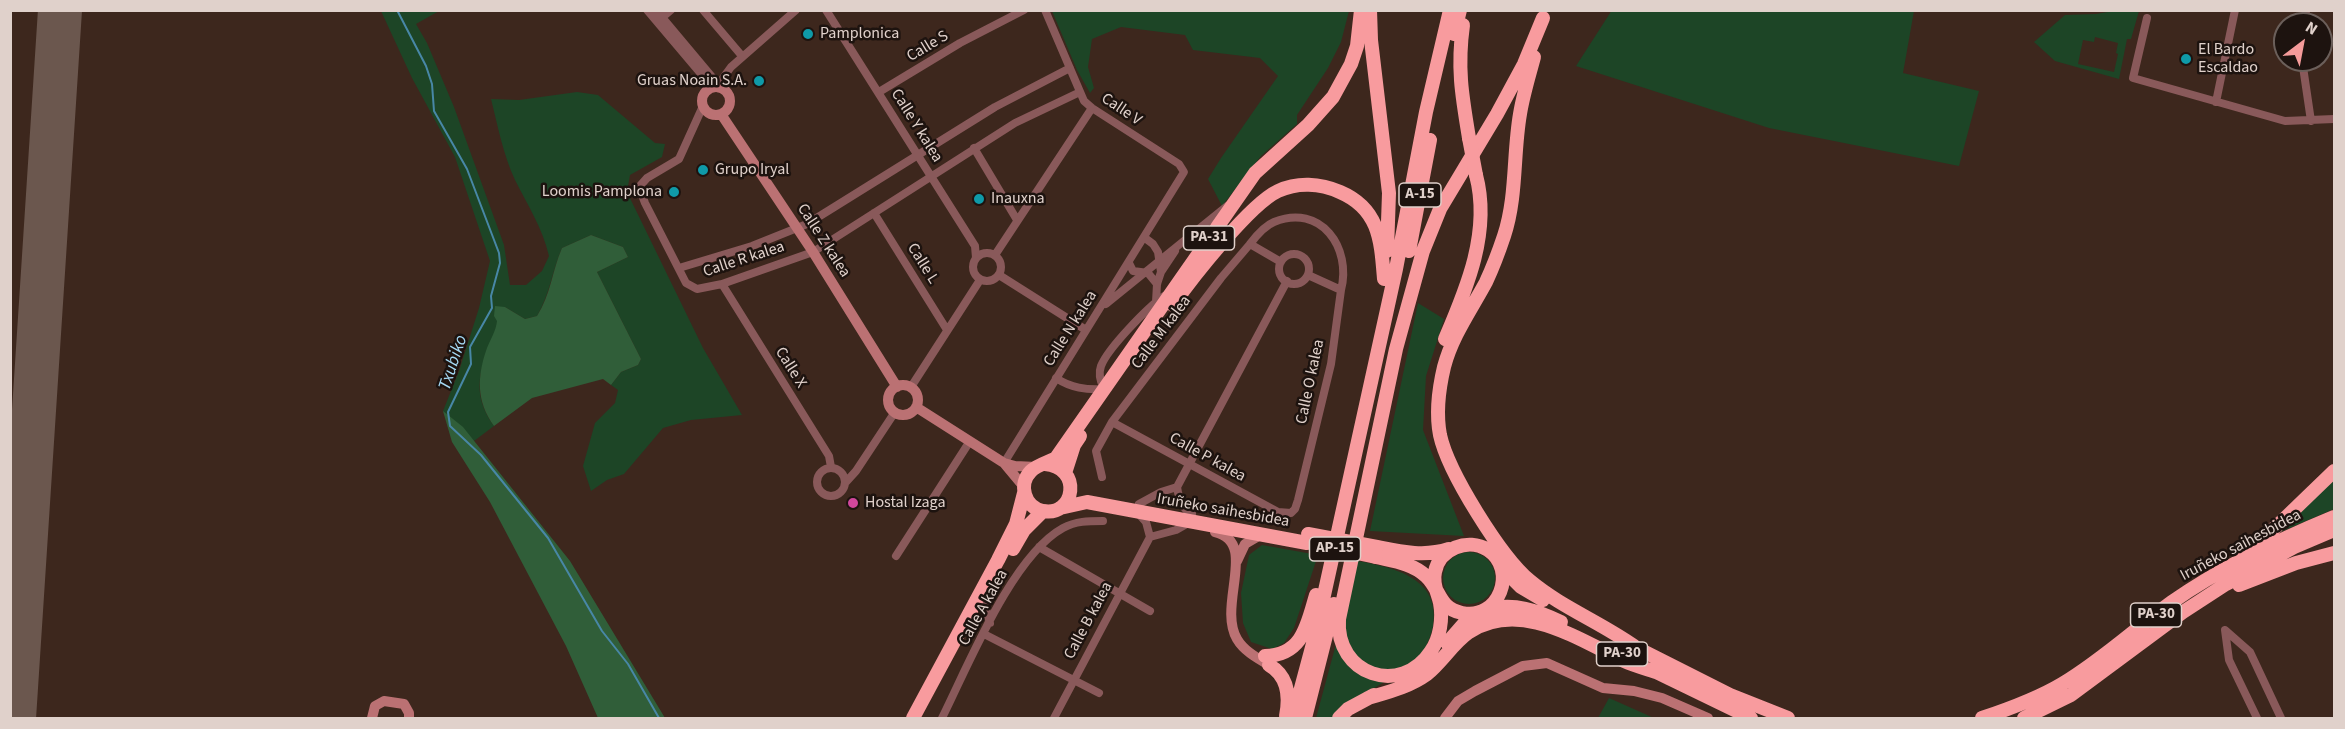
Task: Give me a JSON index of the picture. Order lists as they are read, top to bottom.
{
  "streets": {
    "highway": [
      "A-15",
      "PA-31",
      "Iruñeko saihesbidea",
      "AP-15",
      "PA-30"
    ],
    "street": [
      "Calle S",
      "Calle V",
      "Calle Y kalea",
      "Calle Z kalea",
      "Calle R kalea",
      "Calle L",
      "Calle N kalea",
      "Calle M kalea",
      "Calle X",
      "Calle O kalea",
      "Calle P kalea",
      "Calle A kalea",
      "Calle B kalea"
    ]
  },
  "crossings": [
    ["Calle S", "Calle Y kalea"],
    ["Calle V", "Calle R kalea"],
    ["Calle V", "Calle N kalea"],
    ["Calle Y kalea", "Calle R kalea"],
    ["A-15", "AP-15"],
    ["PA-31", "Iruñeko saihesbidea"],
    ["Calle Z kalea", "Calle R kalea"],
    ["Calle R kalea", "Calle L"],
    ["Calle R kalea", "Calle X"],
    ["Calle M kalea", "Calle O kalea"],
    ["Calle M kalea", "Calle P kalea"],
    ["Calle O kalea", "Calle P kalea"],
    ["Iruñeko saihesbidea", "PA-30"]
  ],
  "water": ["Txubiko"],
  "places": [
    "Pamplonica",
    "El Bardo Escaldao",
    "Gruas Noain S.A.",
    "Grupo Iryal",
    "Loomis Pamplona",
    "Inauxna",
    "Hostal Izaga"
  ],
  "north": "top right"
}
